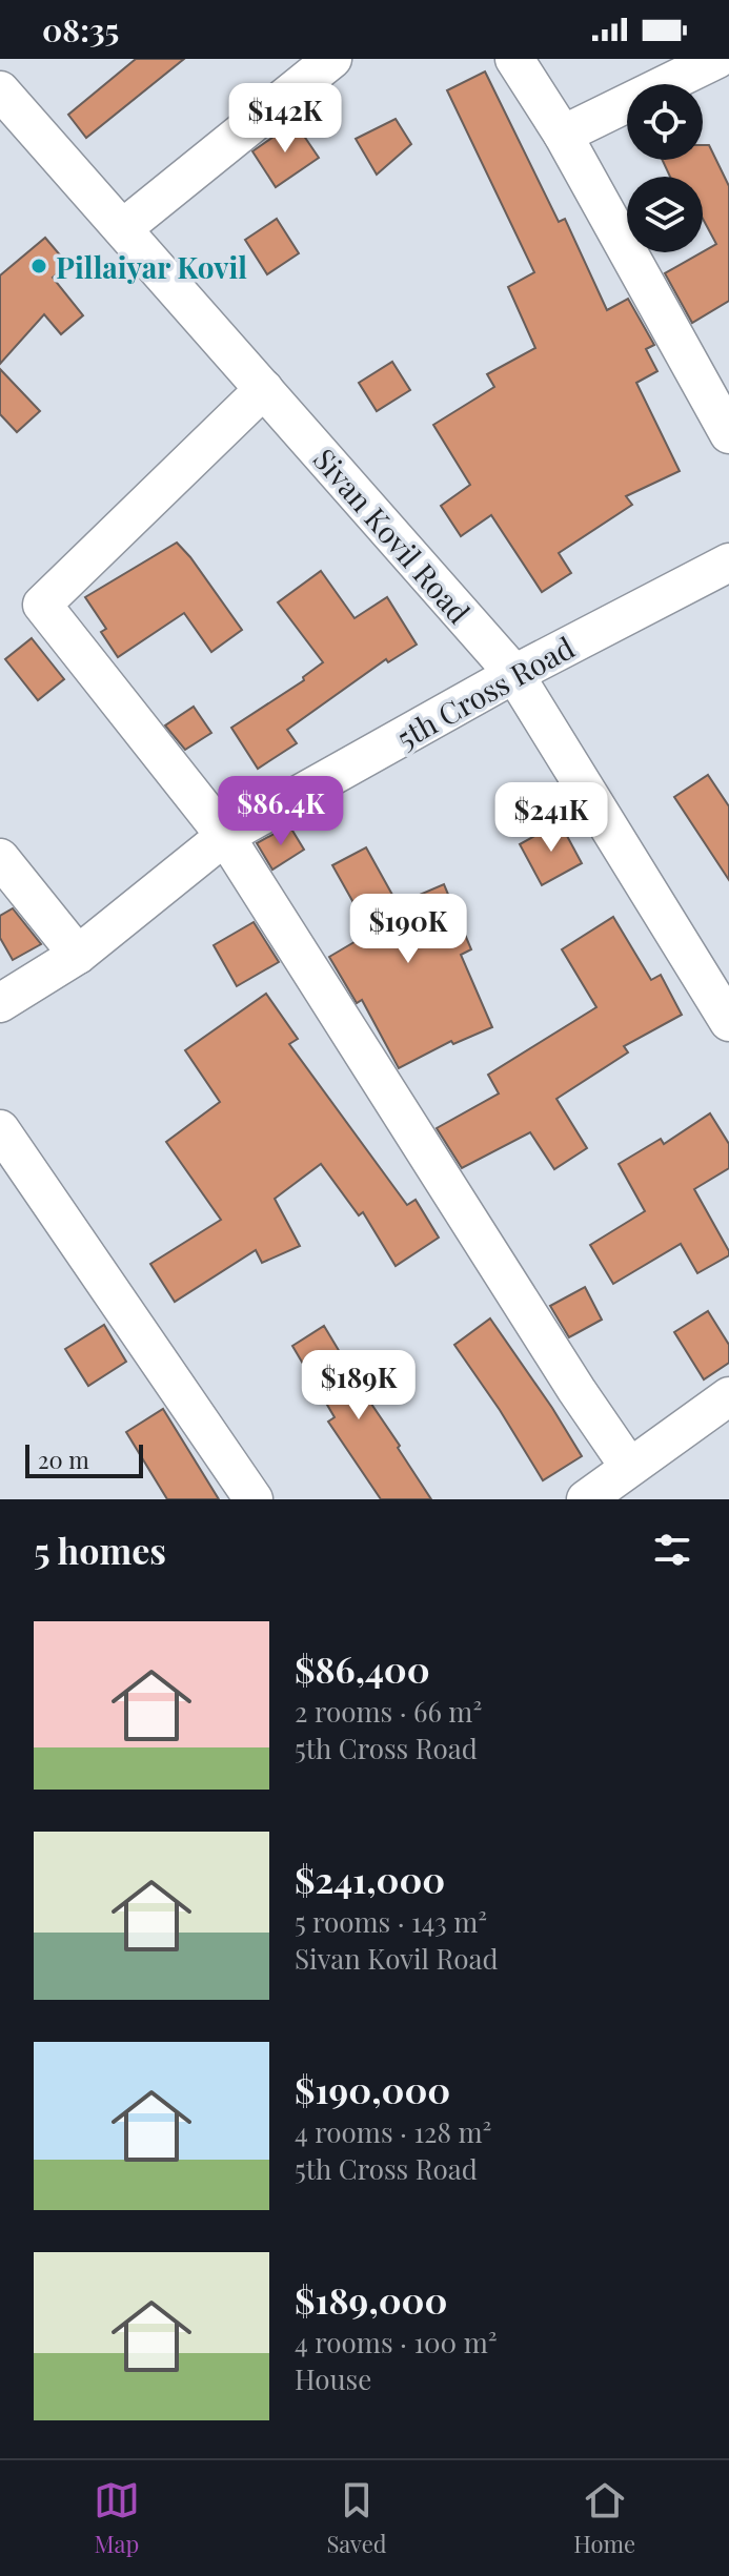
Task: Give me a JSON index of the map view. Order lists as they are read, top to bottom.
{
  "streets": {
    "street": ["Sivan Kovil Road", "5th Cross Road"]
  },
  "crossings": [
    ["Sivan Kovil Road", "5th Cross Road"]
  ],
  "places": ["Pillaiyar Kovil"],
  "scale_bar": "20 m",
  "page": {
    "status": "08:35",
    "price": [
      "$142K",
      "$86.4K",
      "$241K",
      "$190K",
      "$189K"
    ],
    "scale": "20 m",
    "heading": "5 homes",
    "list": [
      {
        "name": "$86,400",
        "note": "2 rooms · 66 m² · 5th Cross Road"
      },
      {
        "name": "$241,000",
        "note": "5 rooms · 143 m² · Sivan Kovil Road"
      },
      {
        "name": "$190,000",
        "note": "4 rooms · 128 m² · 5th Cross Road"
      },
      {
        "name": "$189,000",
        "note": "4 rooms · 100 m² · House"
      }
    ],
    "tabs": ["Map", "Saved", "Home"]
  }
}
